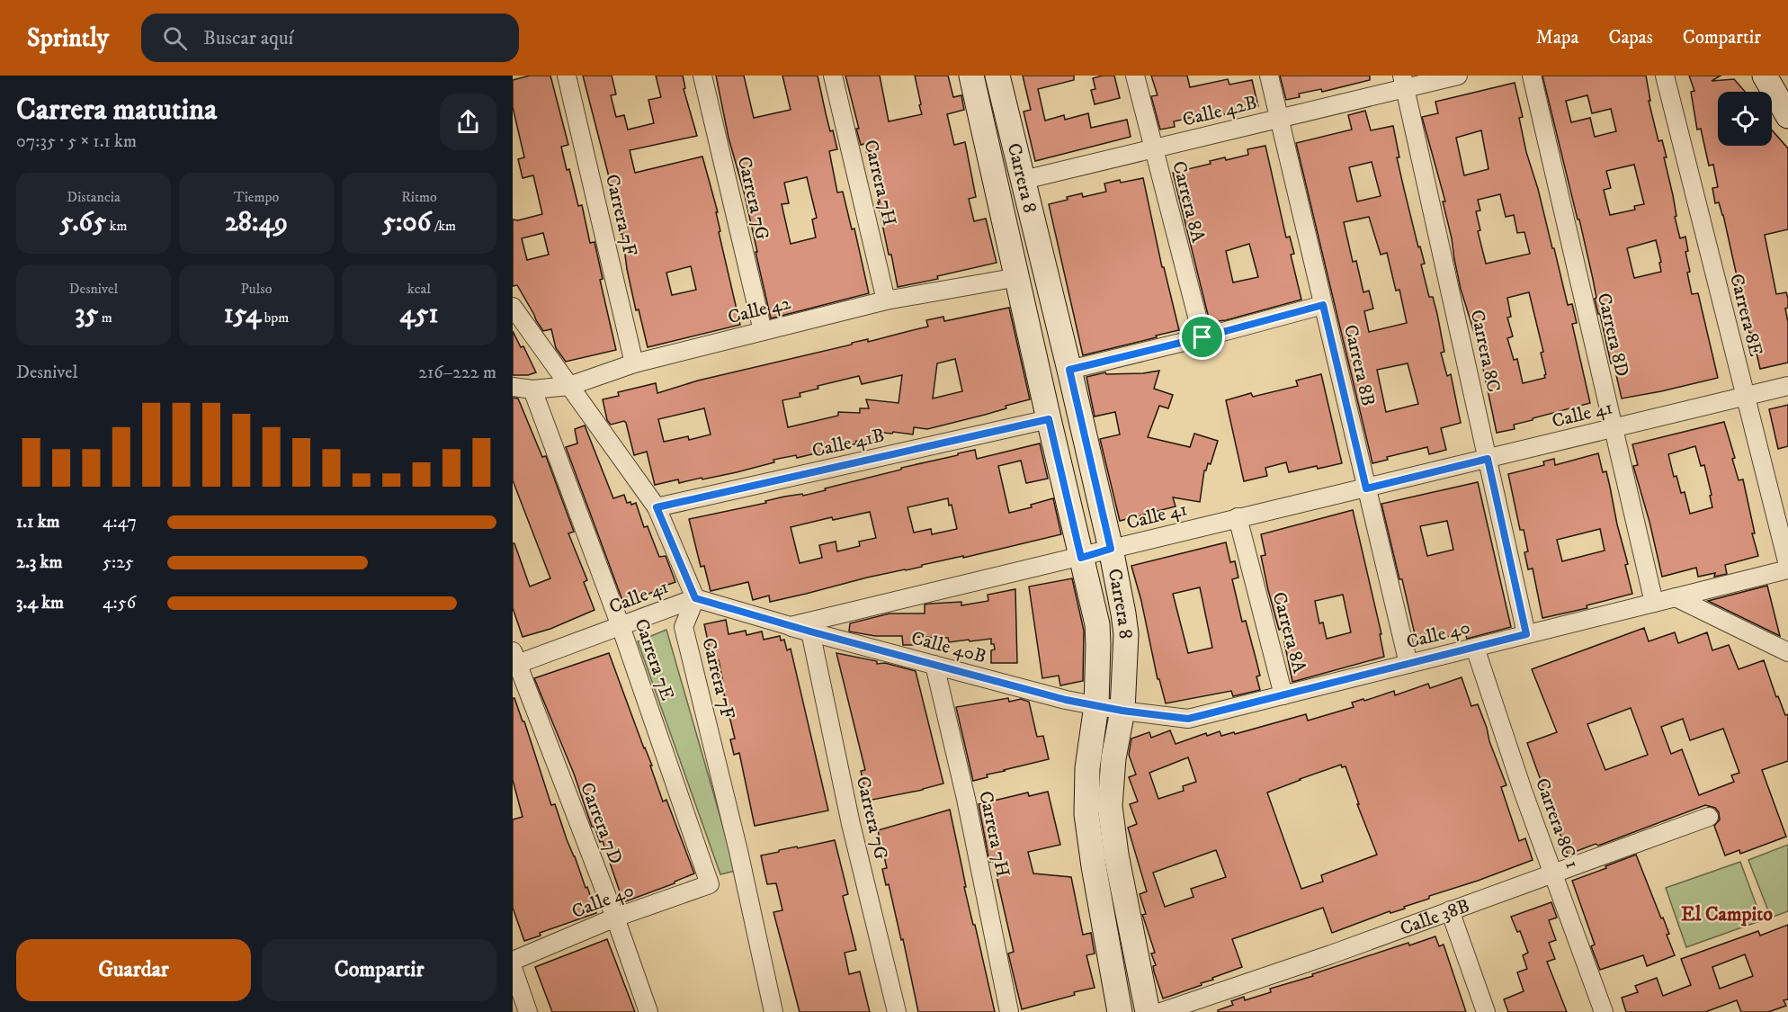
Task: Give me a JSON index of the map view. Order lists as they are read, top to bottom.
{
  "streets": {
    "street": [
      "Calle 42B",
      "Carrera 8",
      "Carrera 7H",
      "Carrera 7G",
      "Carrera 8A",
      "Carrera 7F",
      "Calle 42",
      "Carrera 8E",
      "Carrera 8D",
      "Carrera 8C",
      "Carrera 8B",
      "Calle 41",
      "Calle 41B",
      "Calle 40",
      "Calle 40B",
      "Carrera 7E",
      "Carrera 7D",
      "Carrera 8C 1",
      "Calle 38B"
    ]
  },
  "crossings": [
    ["Calle 42B", "Carrera 8"],
    ["Calle 42B", "Carrera 8A"],
    ["Calle 42B", "Carrera 8C"],
    ["Calle 42B", "Carrera 8B"],
    ["Carrera 8", "Calle 42"],
    ["Carrera 8", "Calle 41"],
    ["Carrera 8", "Calle 41B"],
    ["Carrera 8", "Calle 40"],
    ["Carrera 8", "Calle 40B"],
    ["Carrera 7H", "Calle 42"],
    ["Carrera 7H", "Calle 40B"],
    ["Carrera 7G", "Calle 42"],
    ["Carrera 7G", "Calle 40B"],
    ["Carrera 8A", "Calle 41"],
    ["Carrera 8A", "Calle 40"],
    ["Carrera 7F", "Calle 42"],
    ["Carrera 7F", "Calle 41"],
    ["Calle 42", "Carrera 7E"],
    ["Carrera 8E", "Calle 41"],
    ["Carrera 8D", "Calle 41"],
    ["Carrera 8D", "Calle 40"],
    ["Carrera 8C", "Calle 41"],
    ["Carrera 8C", "Calle 40"],
    ["Carrera 8B", "Calle 41"],
    ["Carrera 8B", "Calle 40"],
    ["Calle 41", "Calle 40B"],
    ["Calle 41", "Carrera 7E"],
    ["Calle 41", "Carrera 7D"],
    ["Calle 40", "Calle 40B"],
    ["Calle 40", "Carrera 7E"],
    ["Calle 40", "Carrera 7D"],
    ["Calle 40", "Carrera 8C 1"],
    ["Carrera 8C 1", "Calle 38B"]
  ],
  "districts": ["El Campito"],
  "page": {
    "header": "Sprintly",
    "search": "Buscar aquí",
    "nav": ["Mapa", "Capas", "Compartir"],
    "heading": ["Carrera matutina", "07:35 · 5 × 1.1 km"],
    "stats": [
      ["Distancia", "5.65 km"],
      ["Tiempo", "28:49"],
      ["Ritmo", "5:06 /km"],
      ["Desnivel", "35 m"],
      ["Pulso", "154 bpm"],
      ["kcal", "451"]
    ],
    "chart": ["Desnivel", "216–222 m"],
    "list": [
      {
        "name": "1.1 km",
        "note": "4:47"
      },
      {
        "name": "2.3 km",
        "note": "5:25"
      },
      {
        "name": "3.4 km",
        "note": "4:56"
      }
    ],
    "buttons": ["Guardar", "Compartir"]
  }
}
